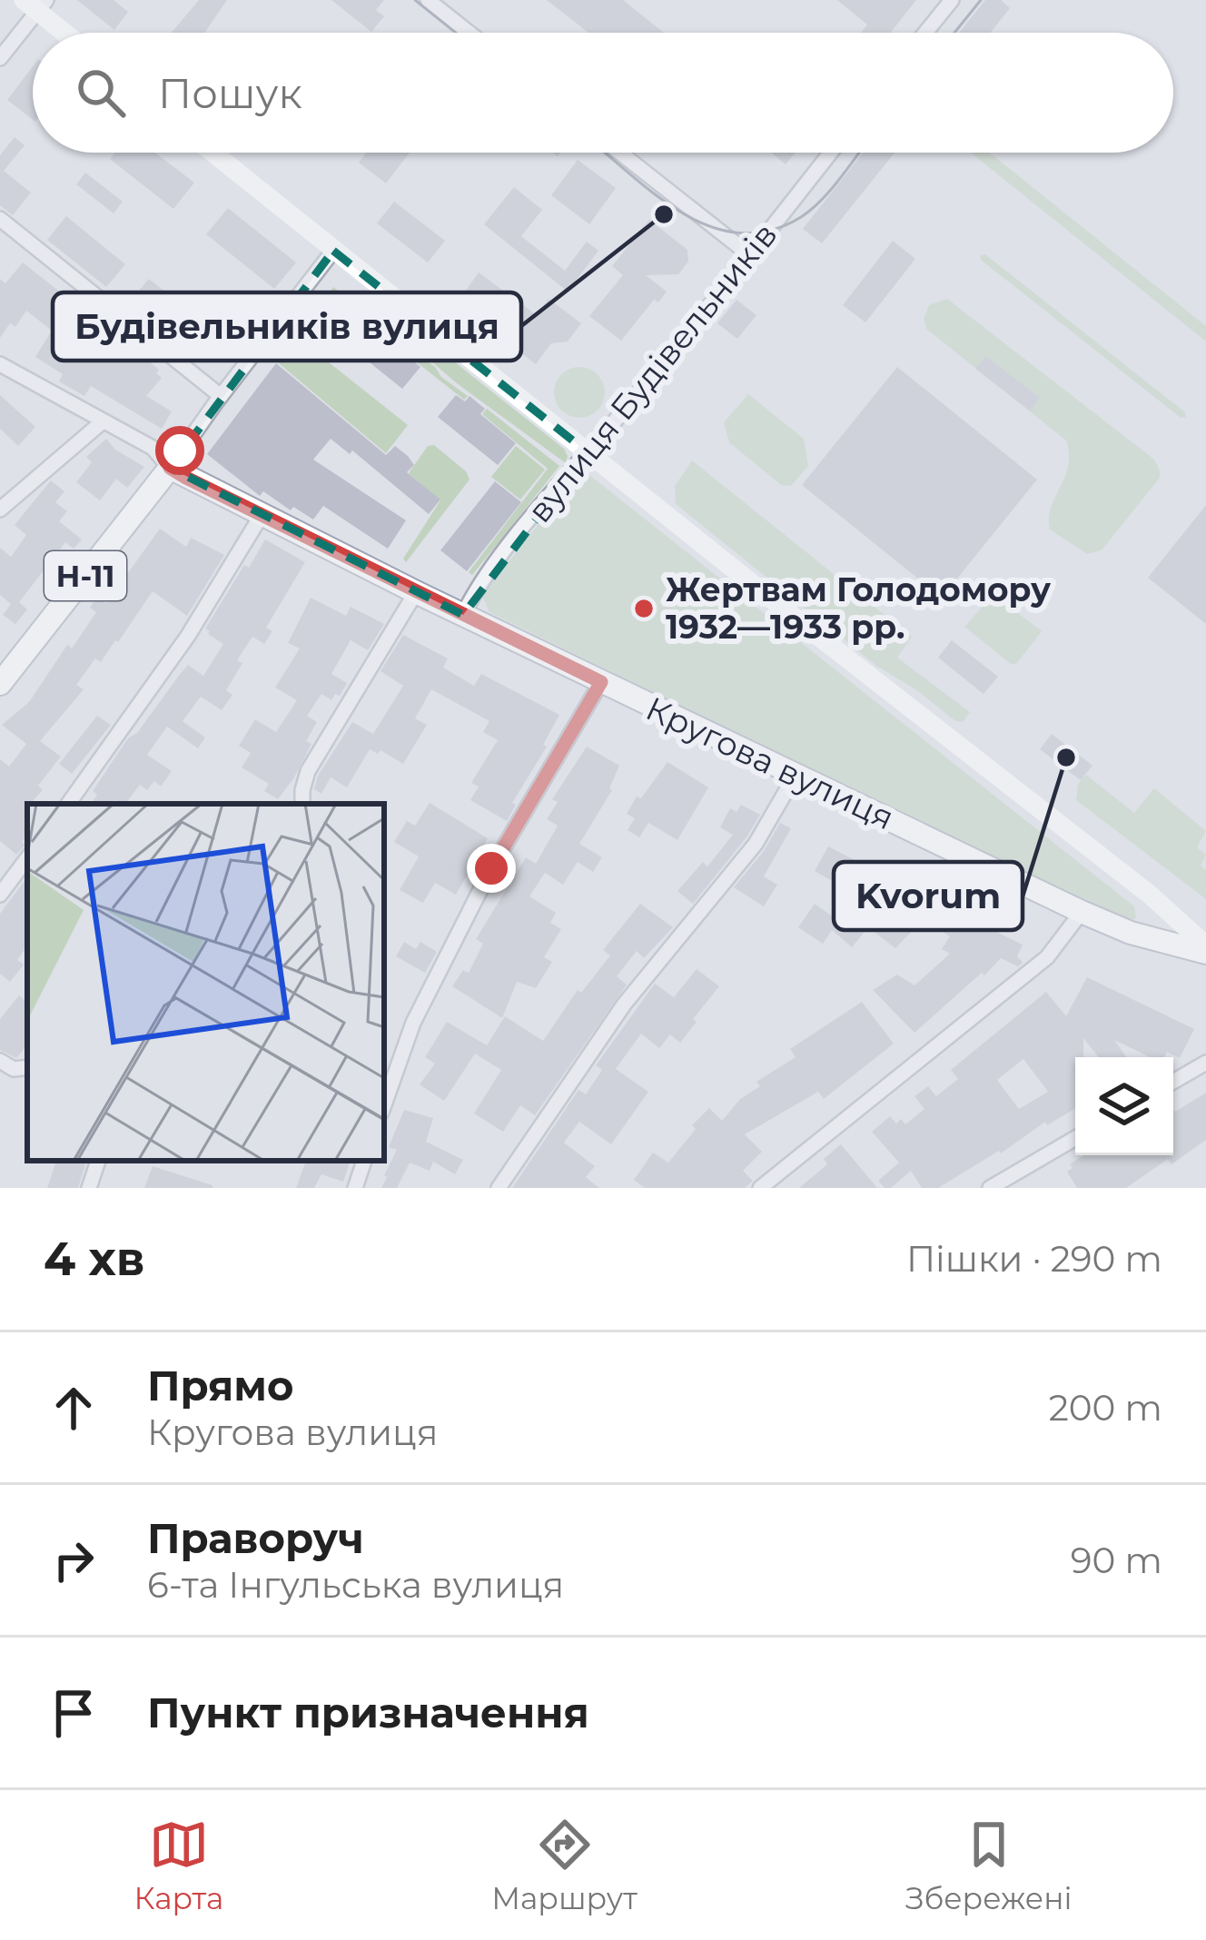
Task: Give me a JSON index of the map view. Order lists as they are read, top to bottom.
{
  "streets": {
    "main road": ["Н-11", "Кругова вулиця"],
    "street": ["вулиця Будівельників"]
  },
  "crossings": [
    ["вулиця Будівельників", "Кругова вулиця"],
    ["Н-11", "Кругова вулиця"]
  ],
  "places": ["Будівельників вулиця", "Жертвам Голодомору 1932—1933 рр.", "Kvorum"],
  "page": {
    "search": "Пошук",
    "heading": ["4 хв", "Пішки · 290 m"],
    "list": [
      ["Прямо", "Кругова вулиця", "200 m"],
      ["Праворуч", "6-та Інгульська вулиця", "90 m"],
      "Пункт призначення"
    ],
    "nav": ["Карта", "Маршрут", "Збережені"]
  }
}
